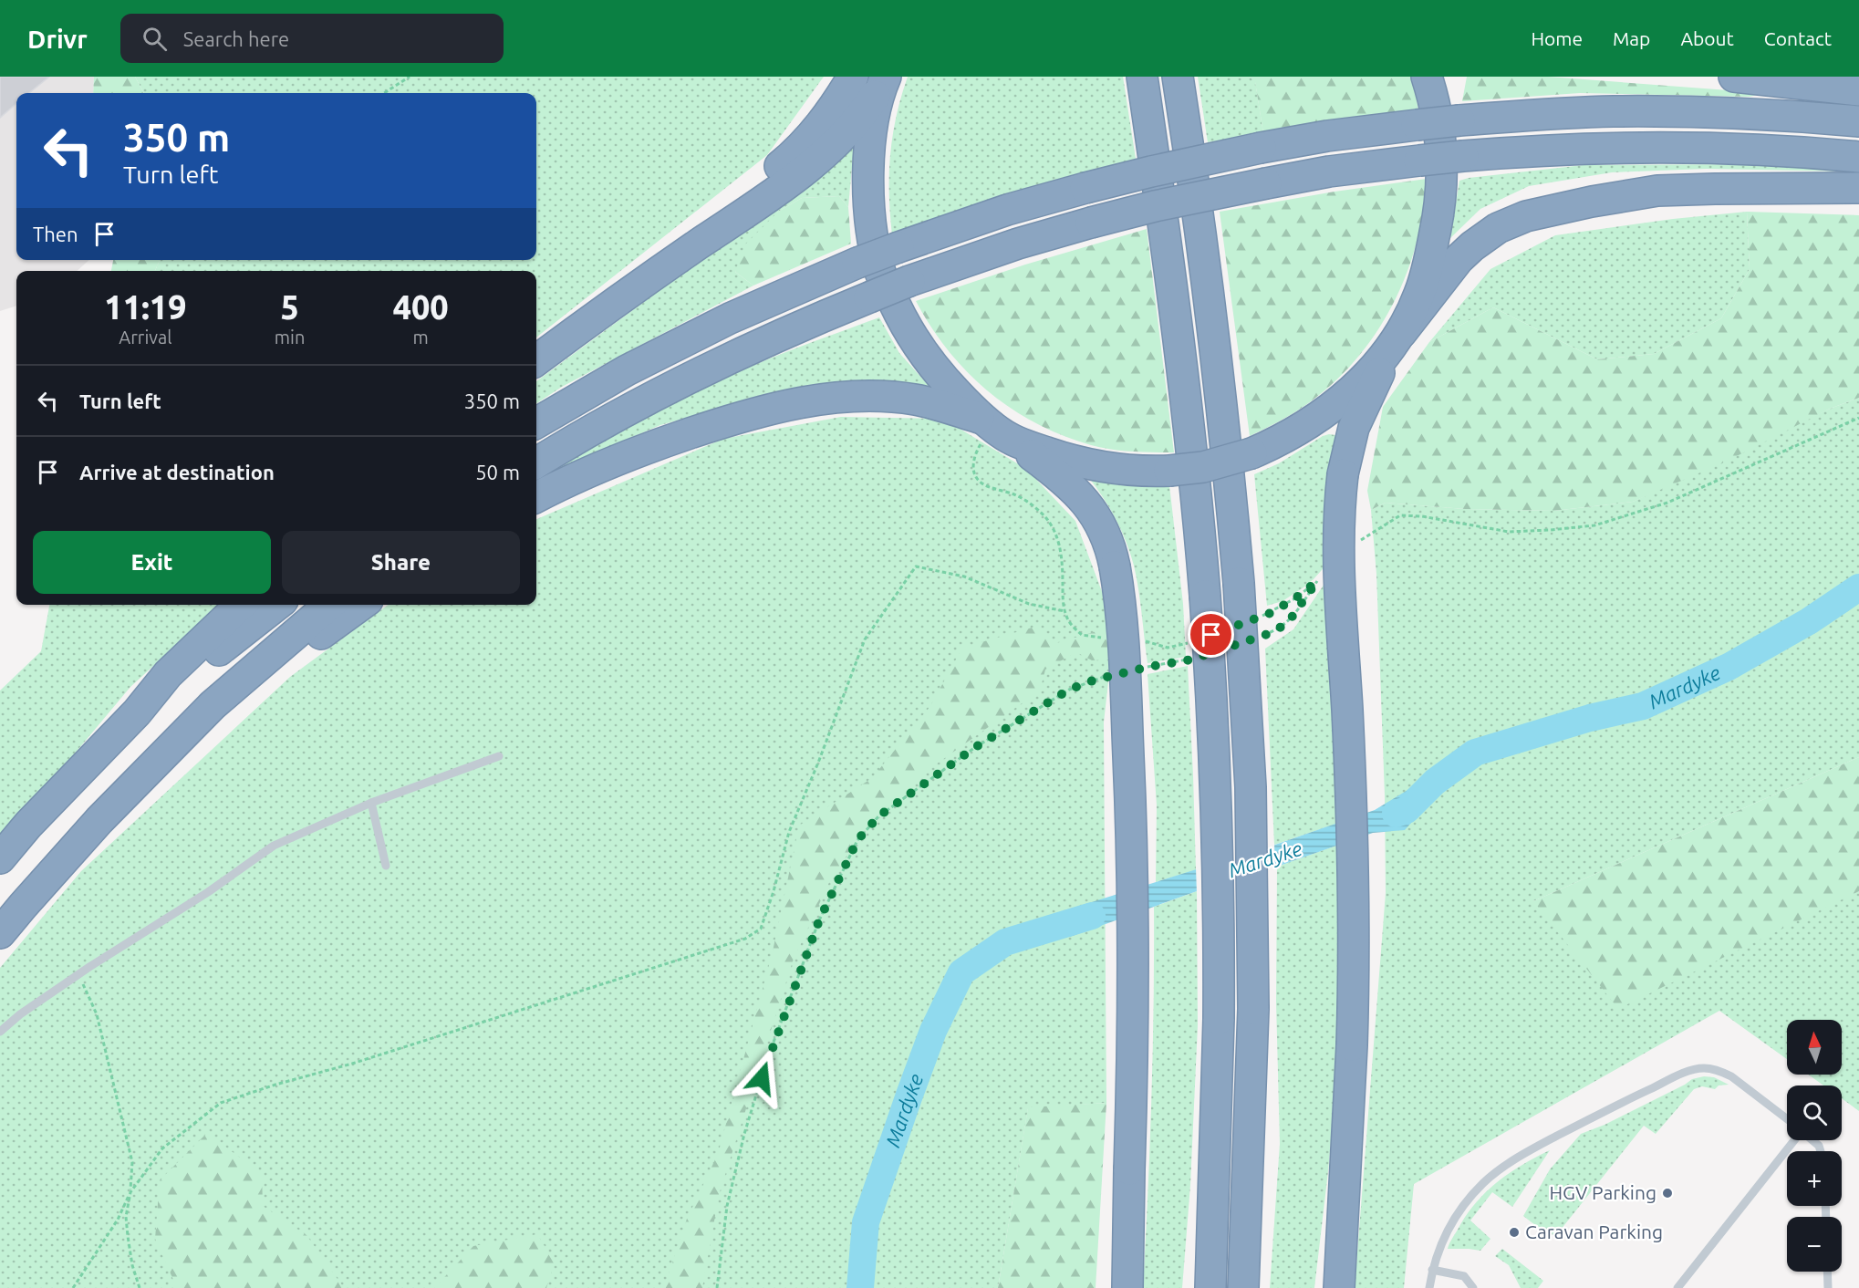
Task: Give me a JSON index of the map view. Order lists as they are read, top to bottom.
{
  "water": ["Mardyke"],
  "places": ["HGV Parking", "Caravan Parking"],
  "north": "top",
  "page": {
    "header": "Drivr",
    "search": "Search here",
    "nav": [
      "Home",
      "Map",
      "About",
      "Contact"
    ],
    "turn": ["350 m", "Turn left"],
    "then": "Then",
    "eta": [
      "11:19",
      "Arrival",
      "5",
      "min",
      "400",
      "m"
    ],
    "list": [
      {
        "name": "Turn left",
        "value": "350 m"
      },
      {
        "name": "Arrive at destination",
        "value": "50 m"
      }
    ],
    "buttons": ["Exit", "Share"],
    "map_buttons": ["+", "−"]
  }
}
